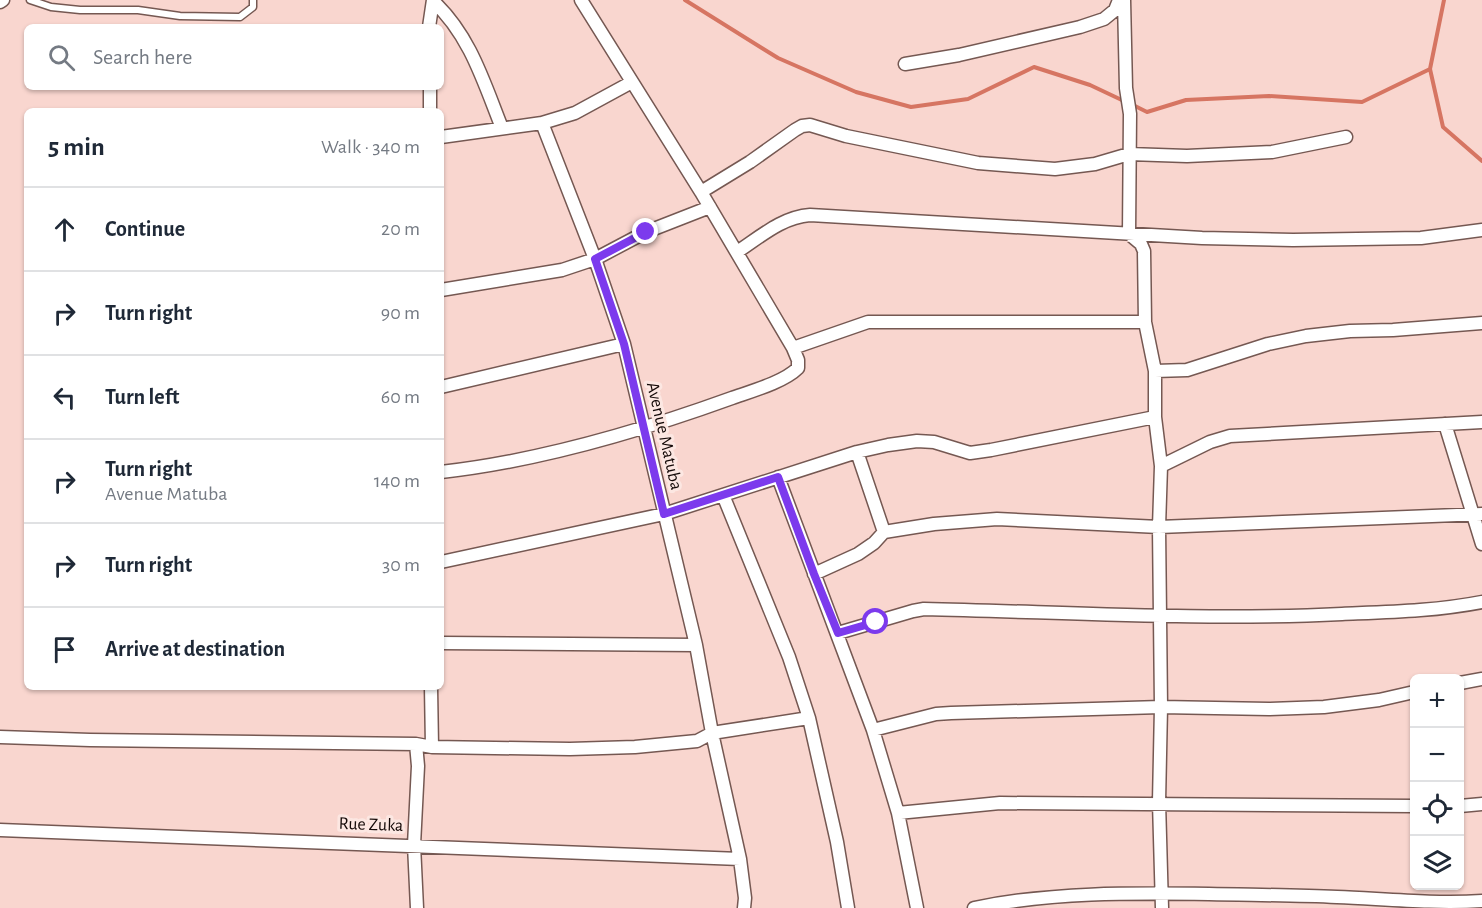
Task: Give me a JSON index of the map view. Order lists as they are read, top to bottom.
{
  "streets": {
    "street": ["Avenue Matuba", "Rue Zuka"]
  },
  "crossings": [
    ["Avenue Matuba", "Rue Zuka"]
  ],
  "page": {
    "search": "Search here",
    "heading": ["5 min", "Walk · 340 m"],
    "list": [
      ["Continue", "20 m"],
      ["Turn right", "90 m"],
      ["Turn left", "60 m"],
      ["Turn right", "Avenue Matuba", "140 m"],
      ["Turn right", "30 m"],
      "Arrive at destination"
    ],
    "map_buttons": ["+", "−"]
  }
}
